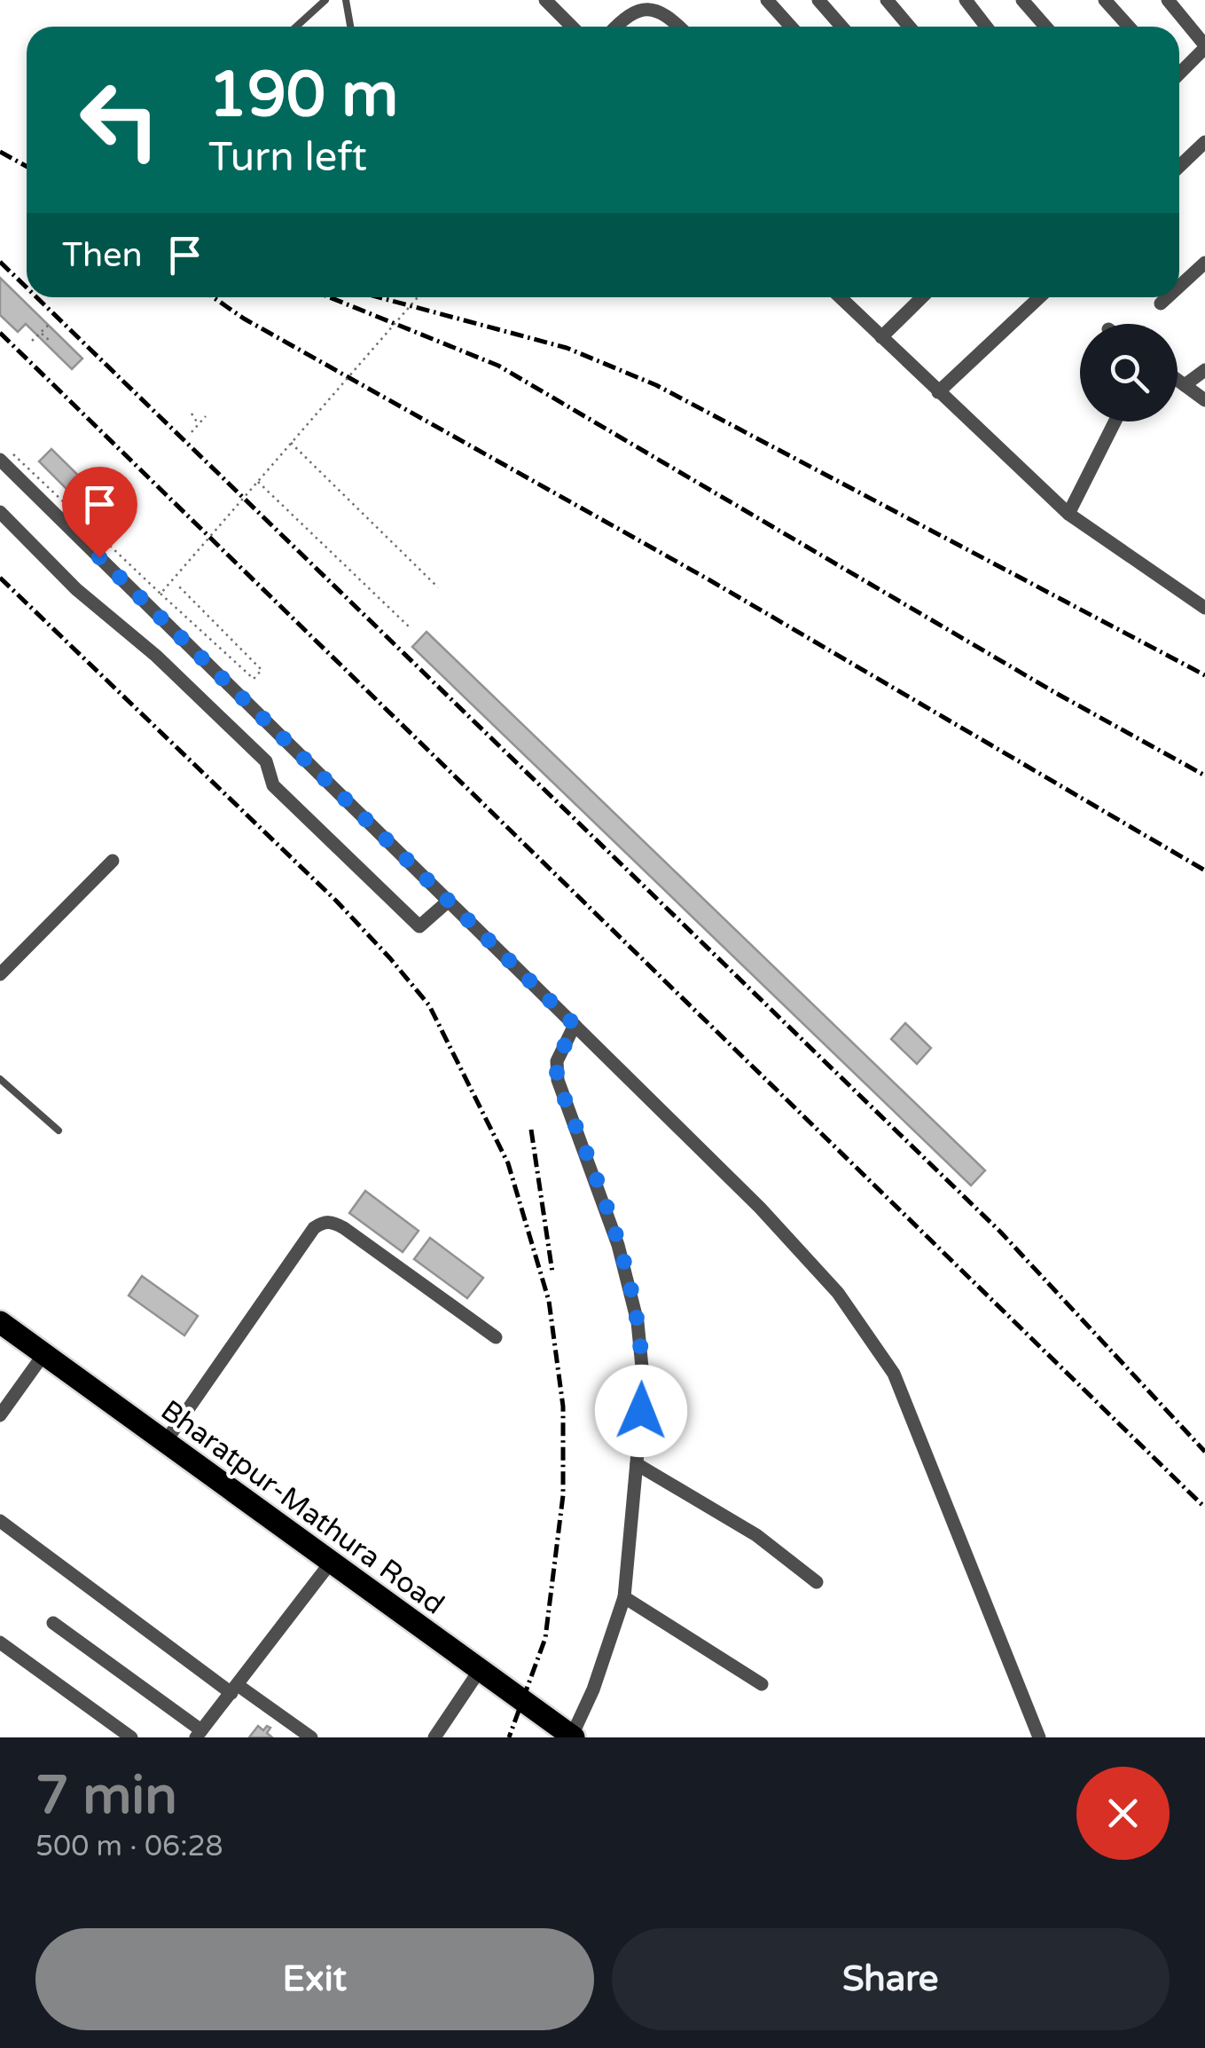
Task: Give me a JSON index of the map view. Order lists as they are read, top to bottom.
{
  "streets": {
    "highway": ["Bharatpur-Mathura Road"]
  },
  "page": {
    "turn": ["190 m", "Turn left"],
    "then": "Then",
    "heading": ["7 min", "500 m · 06:28"],
    "buttons": ["Exit", "Share"]
  }
}
